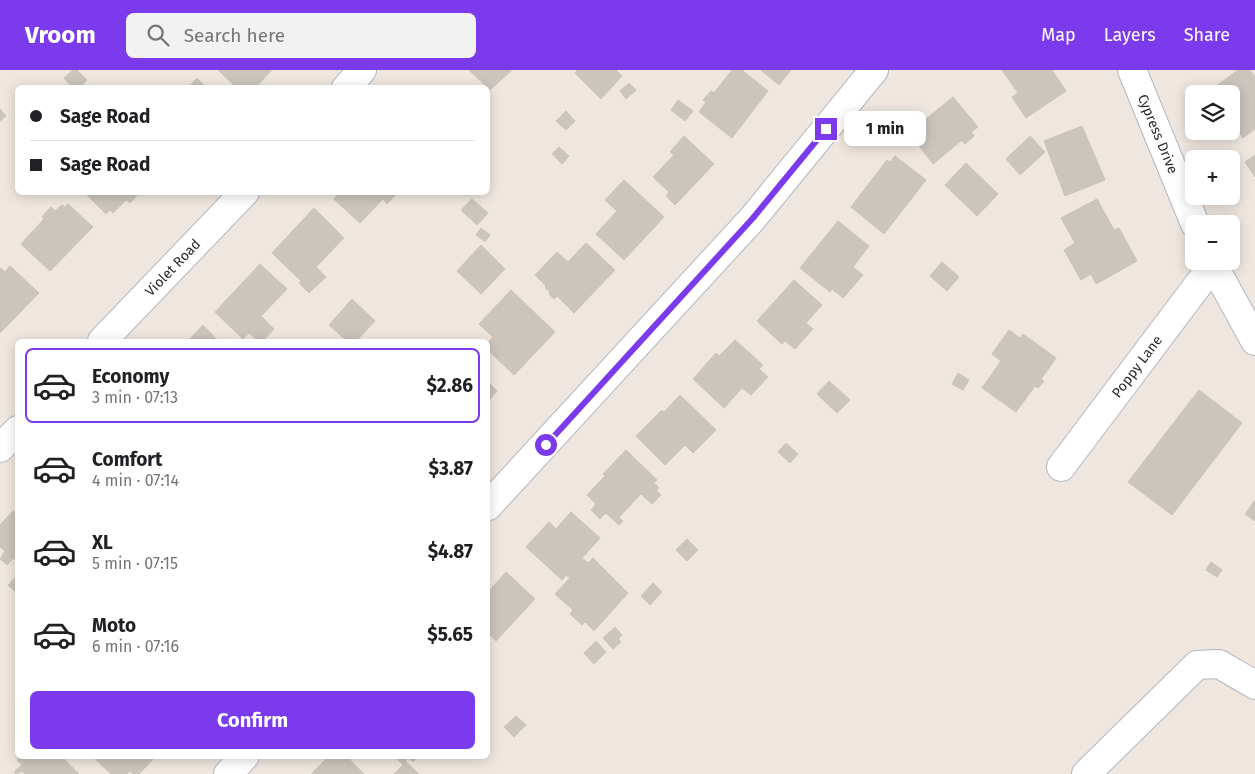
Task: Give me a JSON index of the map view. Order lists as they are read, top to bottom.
{
  "streets": {
    "street": ["Cypress Drive", "Violet Road", "Poppy Lane"]
  },
  "page": {
    "header": "Vroom",
    "search": "Search here",
    "nav": ["Map", "Layers", "Share"],
    "map_buttons": ["+", "−"],
    "banner": ["Sage Road", "Sage Road"],
    "bubble": "1 min",
    "list": [
      {
        "name": "Economy",
        "note": "3 min · 07:13",
        "value": "$2.86"
      },
      {
        "name": "Comfort",
        "note": "4 min · 07:14",
        "value": "$3.87"
      },
      {
        "name": "XL",
        "note": "5 min · 07:15",
        "value": "$4.87"
      },
      {
        "name": "Moto",
        "note": "6 min · 07:16",
        "value": "$5.65"
      }
    ],
    "buttons": "Confirm"
  }
}
